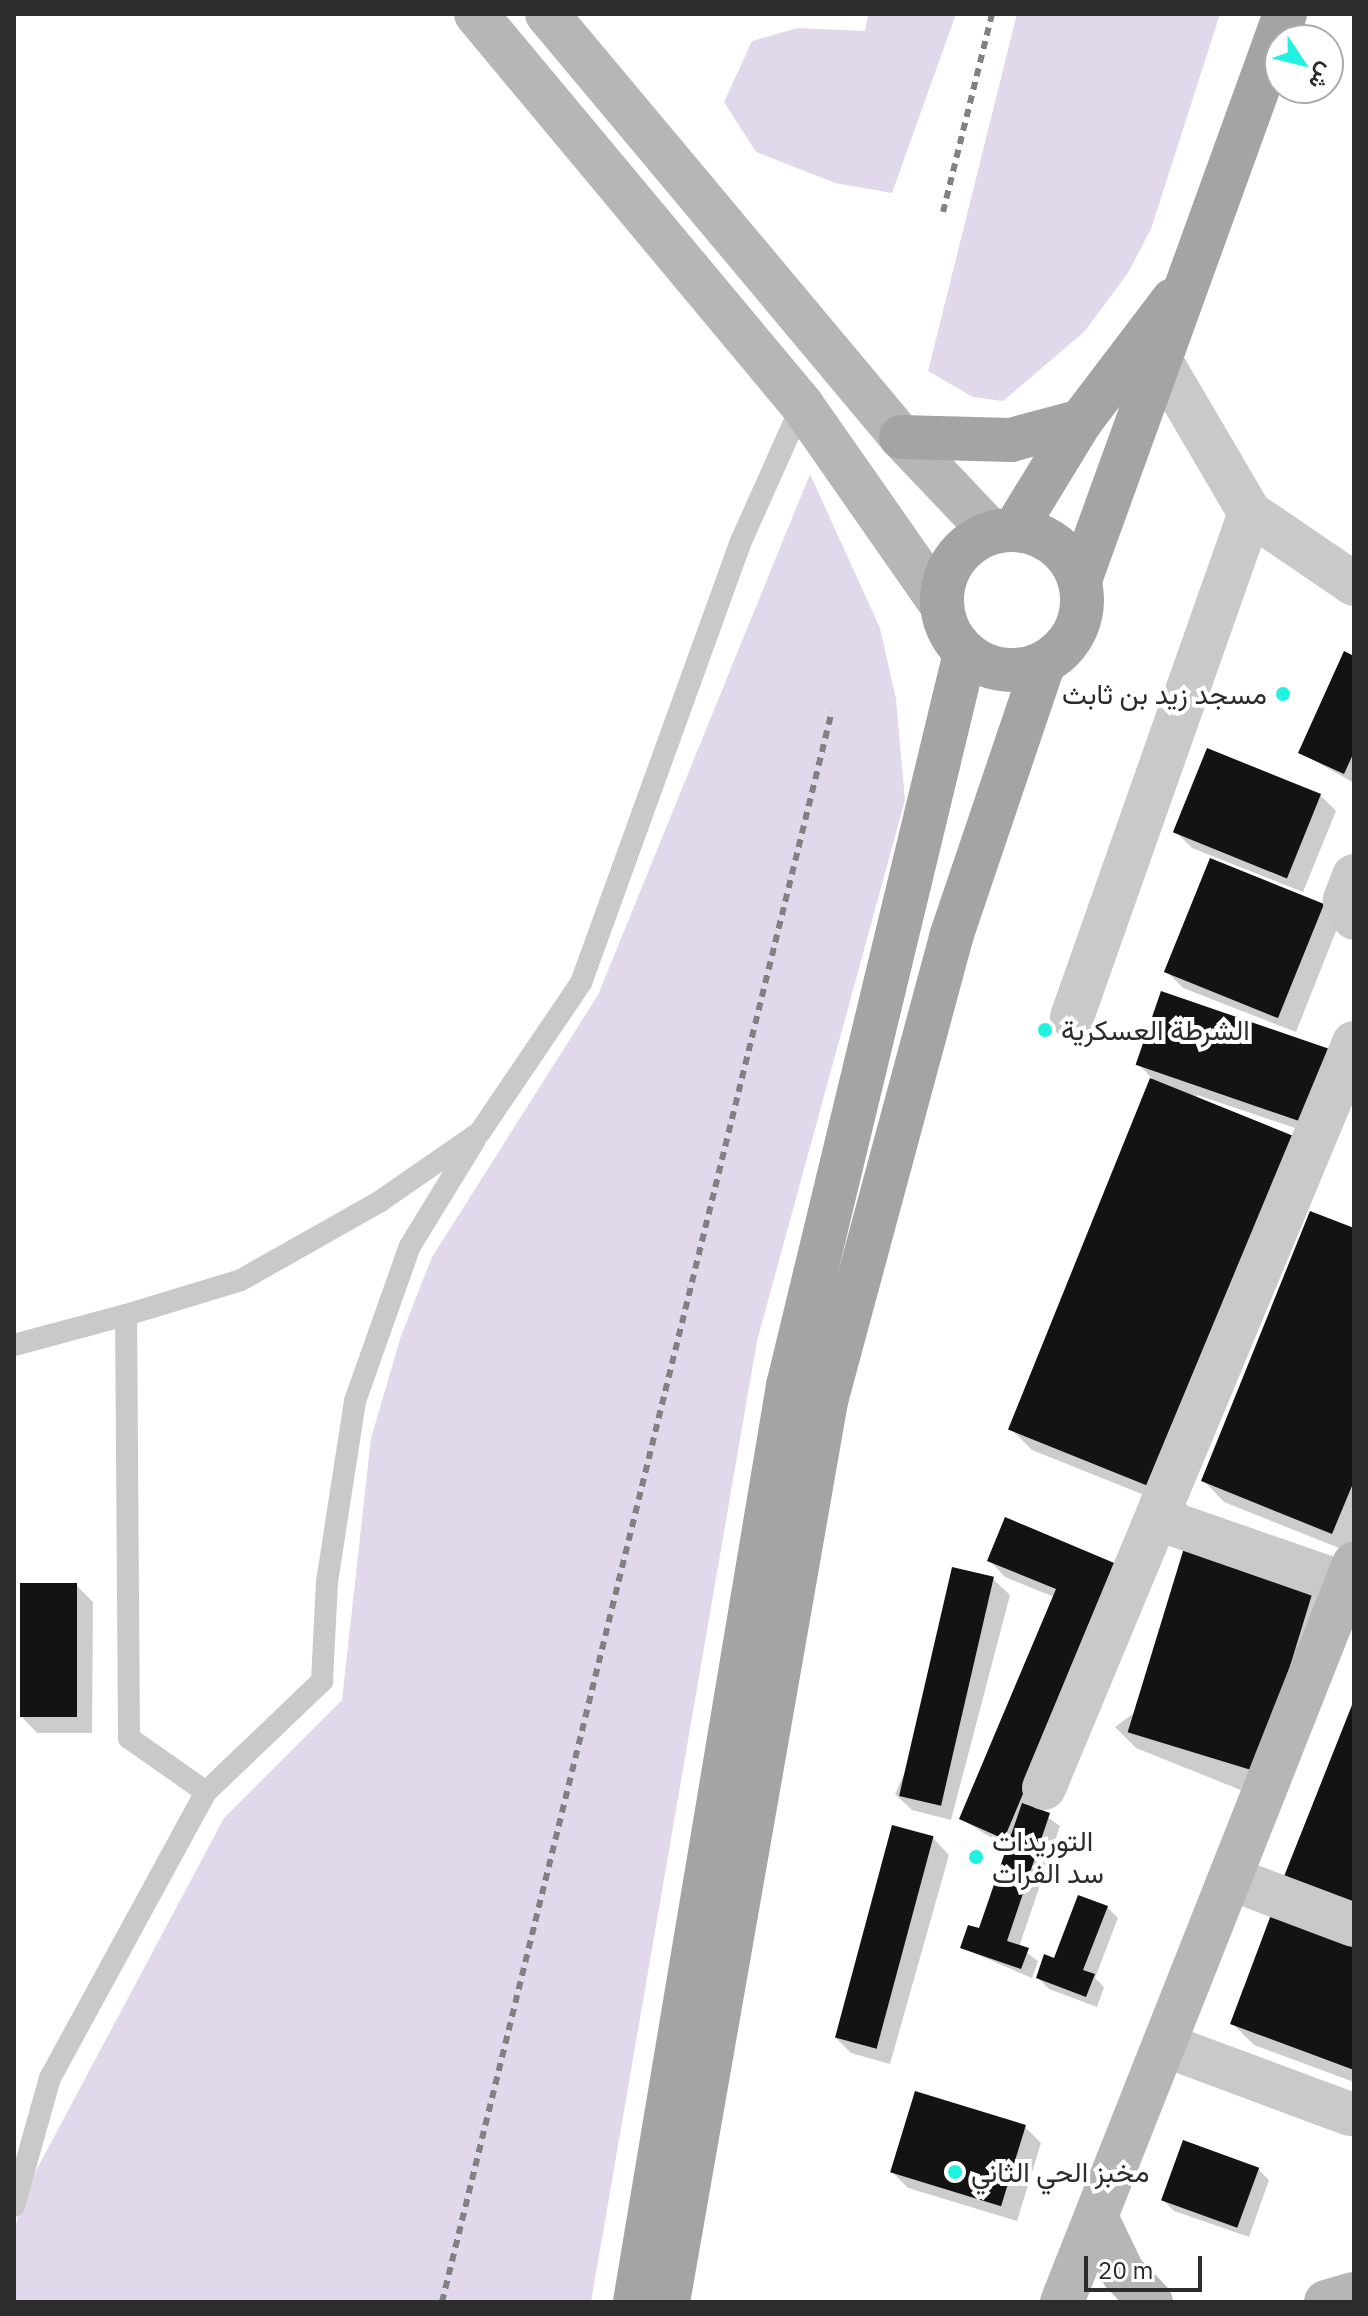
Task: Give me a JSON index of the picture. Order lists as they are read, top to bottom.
{
  "places": [
    "مسجد زيد بن ثابث",
    "الشرطة العسكرية",
    "التوريدات سد الفرات",
    "مخبز الحي الثاني"
  ],
  "scale_bar": "20 m",
  "north": "bottom right"
}
